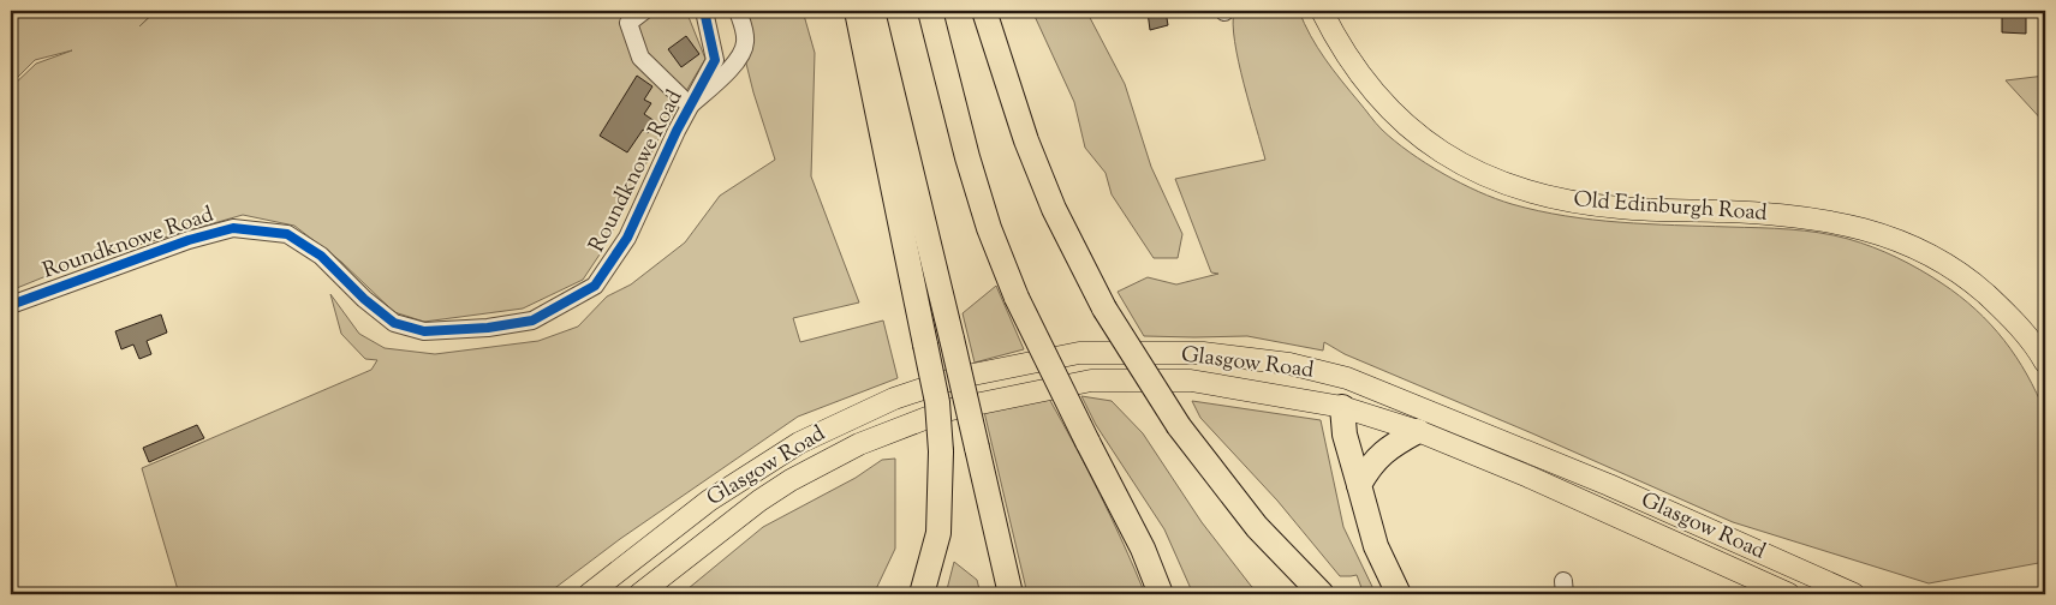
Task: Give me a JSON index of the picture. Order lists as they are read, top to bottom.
{
  "streets": {
    "main road": ["Old Edinburgh Road", "Glasgow Road"],
    "street": ["Roundknowe Road"]
  }
}
